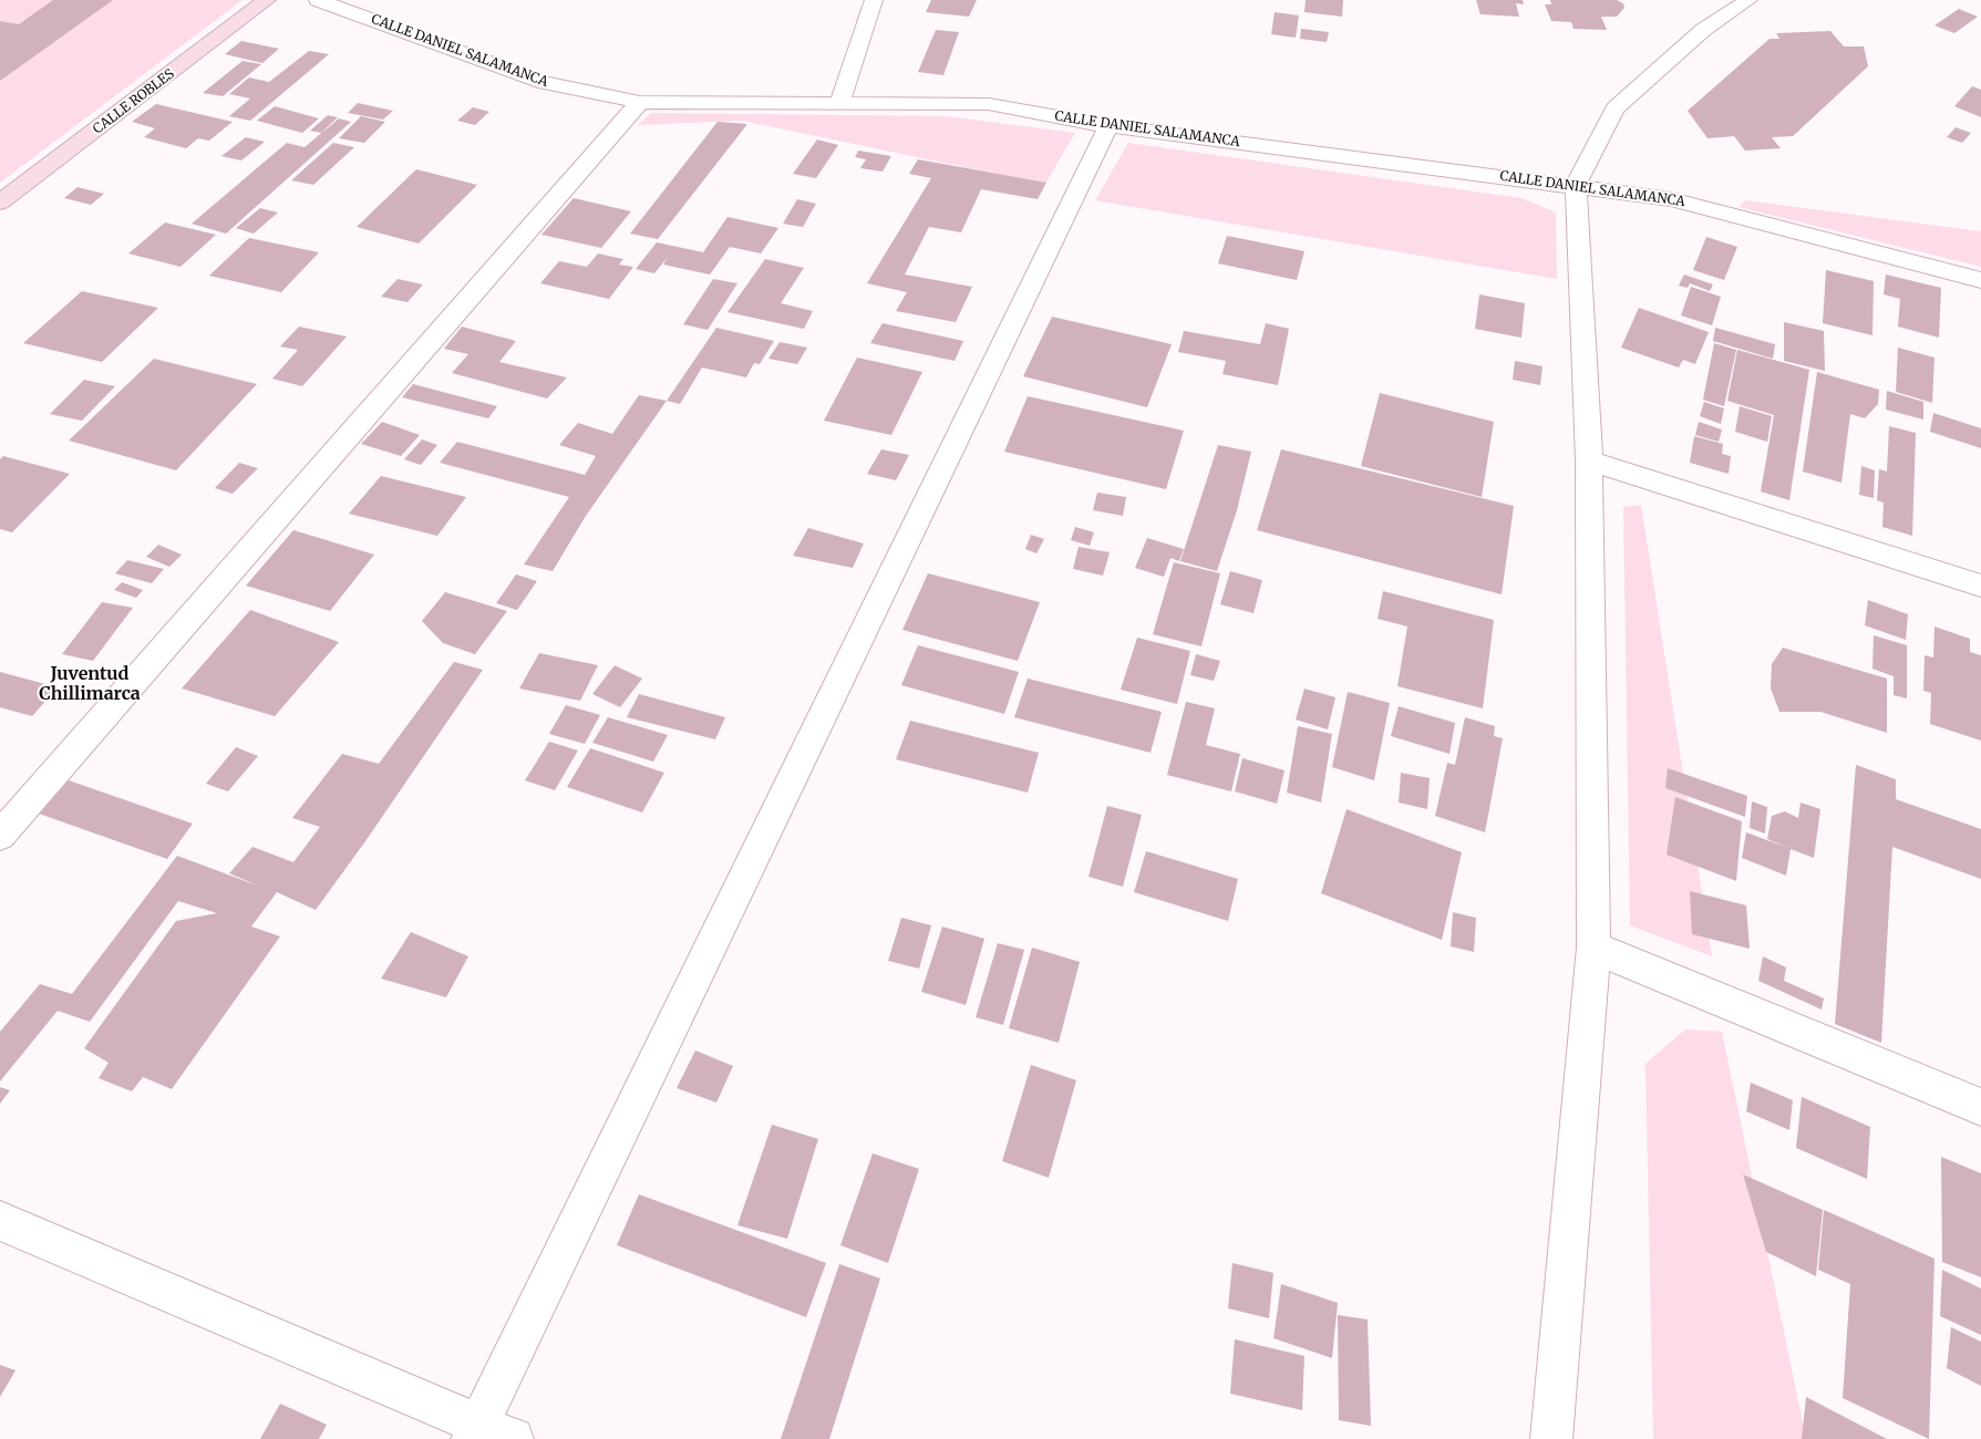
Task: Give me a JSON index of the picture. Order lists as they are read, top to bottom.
{
  "streets": {
    "street": ["CALLE DANIEL SALAMANCA", "CALLE ROBLES"]
  },
  "districts": ["Juventud Chillimarca"]
}
